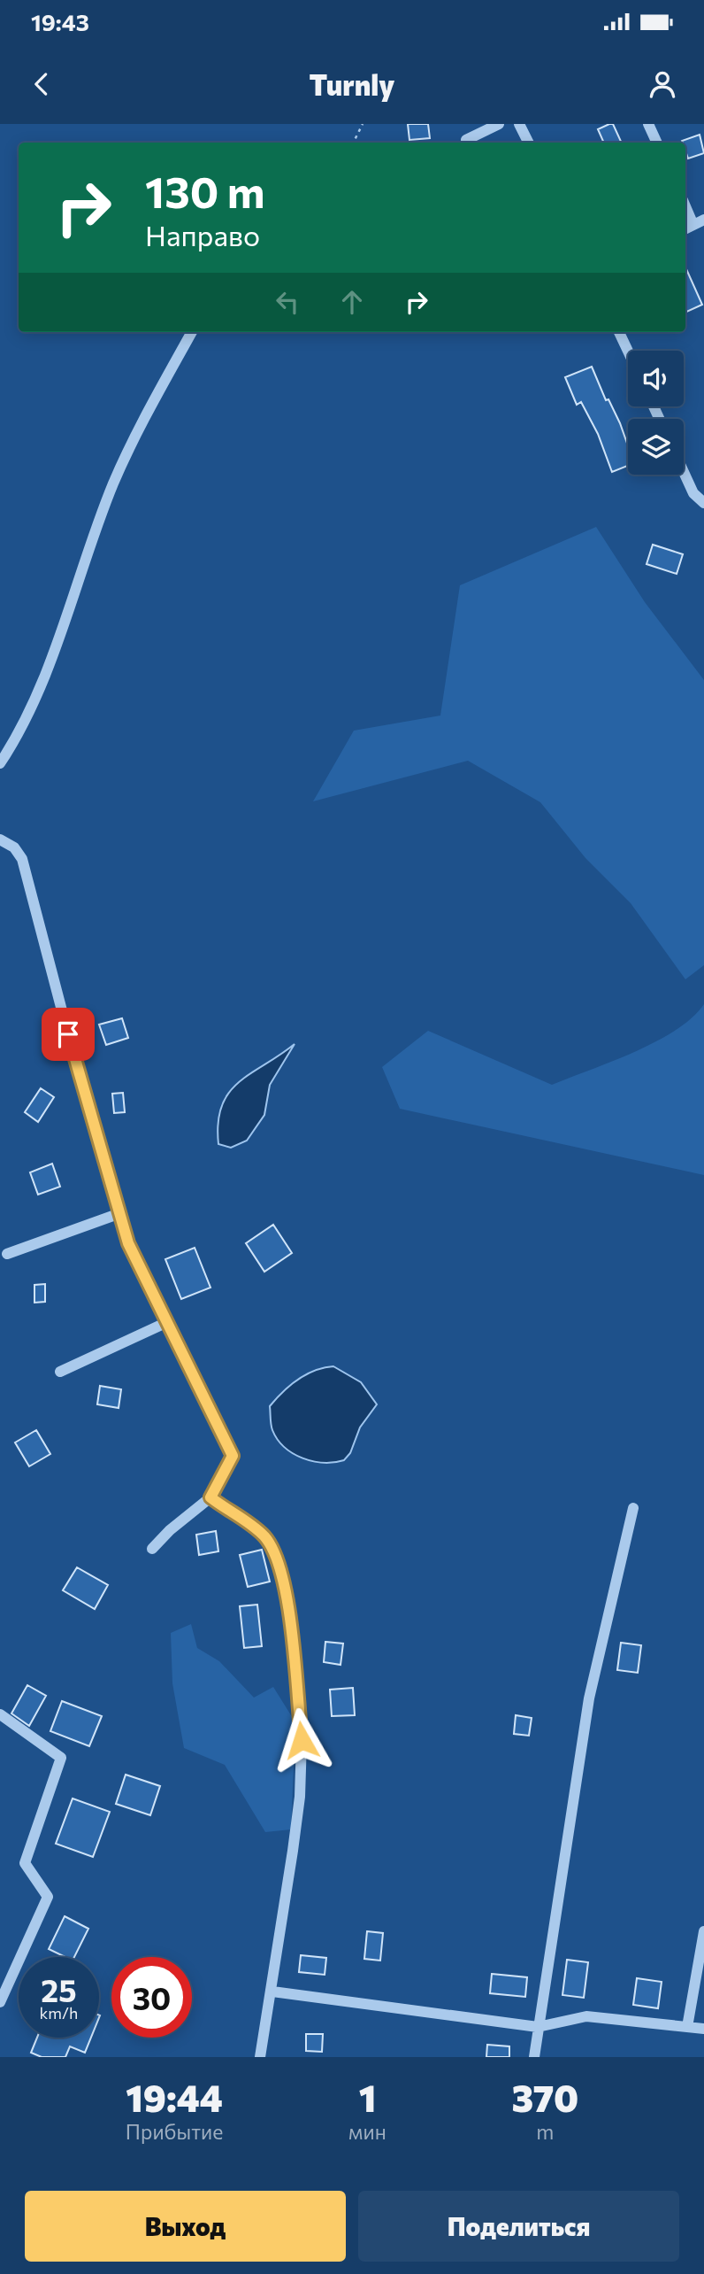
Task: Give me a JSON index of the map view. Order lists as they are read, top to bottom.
{
  "page": {
    "status": "19:43",
    "header": "Turnly",
    "turn": ["130 m", "Направо"],
    "speed": "25 km/h",
    "limit": "30",
    "eta": [
      "19:44",
      "Прибытие",
      "1",
      "мин",
      "370",
      "m"
    ],
    "buttons": ["Выход", "Поделиться"]
  }
}
